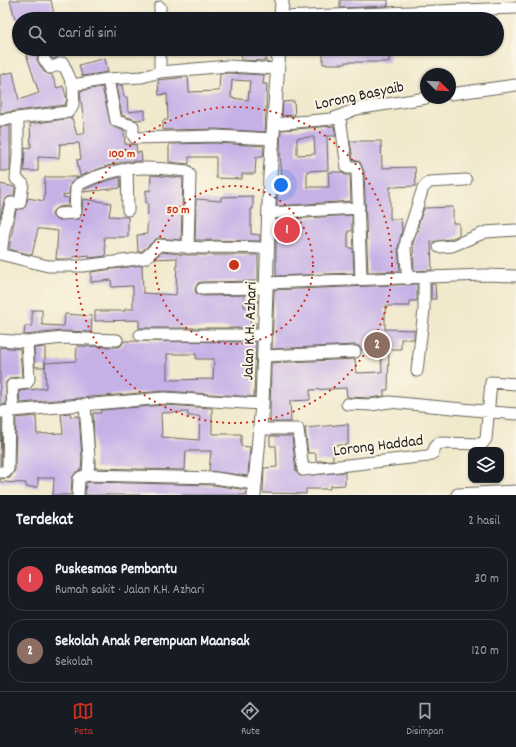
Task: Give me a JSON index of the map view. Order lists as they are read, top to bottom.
{
  "streets": {
    "street": ["Lorong Basyaib", "Jalan K.H. Azhari", "Lorong Haddad"]
  },
  "crossings": [
    ["Lorong Basyaib", "Jalan K.H. Azhari"],
    ["Jalan K.H. Azhari", "Lorong Haddad"]
  ],
  "north": "bottom right",
  "page": {
    "search": "Cari di sini",
    "pins": ["1", "2"],
    "heading": ["Terdekat", "2 hasil"],
    "list": [
      {
        "mark": "1",
        "name": "Puskesmas Pembantu",
        "note": "Rumah sakit · Jalan K.H. Azhari",
        "value": "30 m"
      },
      {
        "mark": "2",
        "name": "Sekolah Anak Perempuan Maansak",
        "note": "Sekolah",
        "value": "120 m"
      }
    ],
    "nav": ["Peta", "Rute", "Disimpan"]
  },
  "rings": ["100 m", "50 m"]
}
